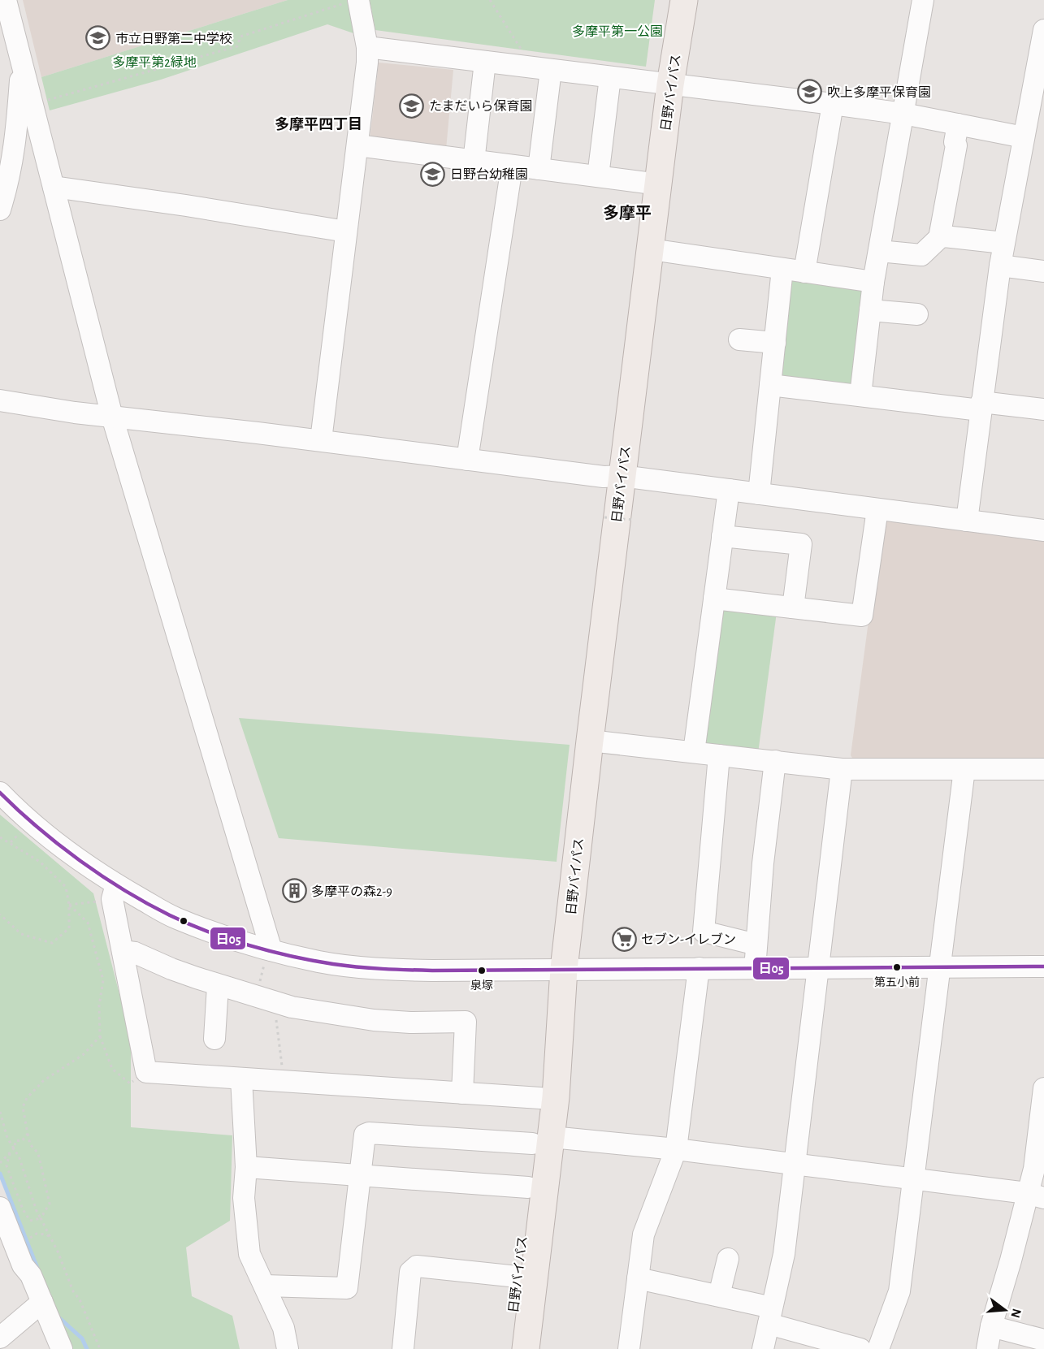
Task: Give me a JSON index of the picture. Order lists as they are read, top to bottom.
{
  "streets": {
    "highway": ["日野バイパス"]
  },
  "districts": ["多摩平四丁目", "多摩平"],
  "parks": ["多摩平第一公園", "多摩平第2緑地"],
  "places": {
    "school or university": [
      "市立日野第二中学校",
      "吹上多摩平保育園",
      "たまだいら保育園",
      "日野台幼稚園"
    ],
    "building": ["多摩平の森2-9"],
    "supermarket": ["セブン-イレブン"],
    "other": ["第五小前", "泉塚"]
  },
  "lines": ["transit line 日05"],
  "north": "right"
}
